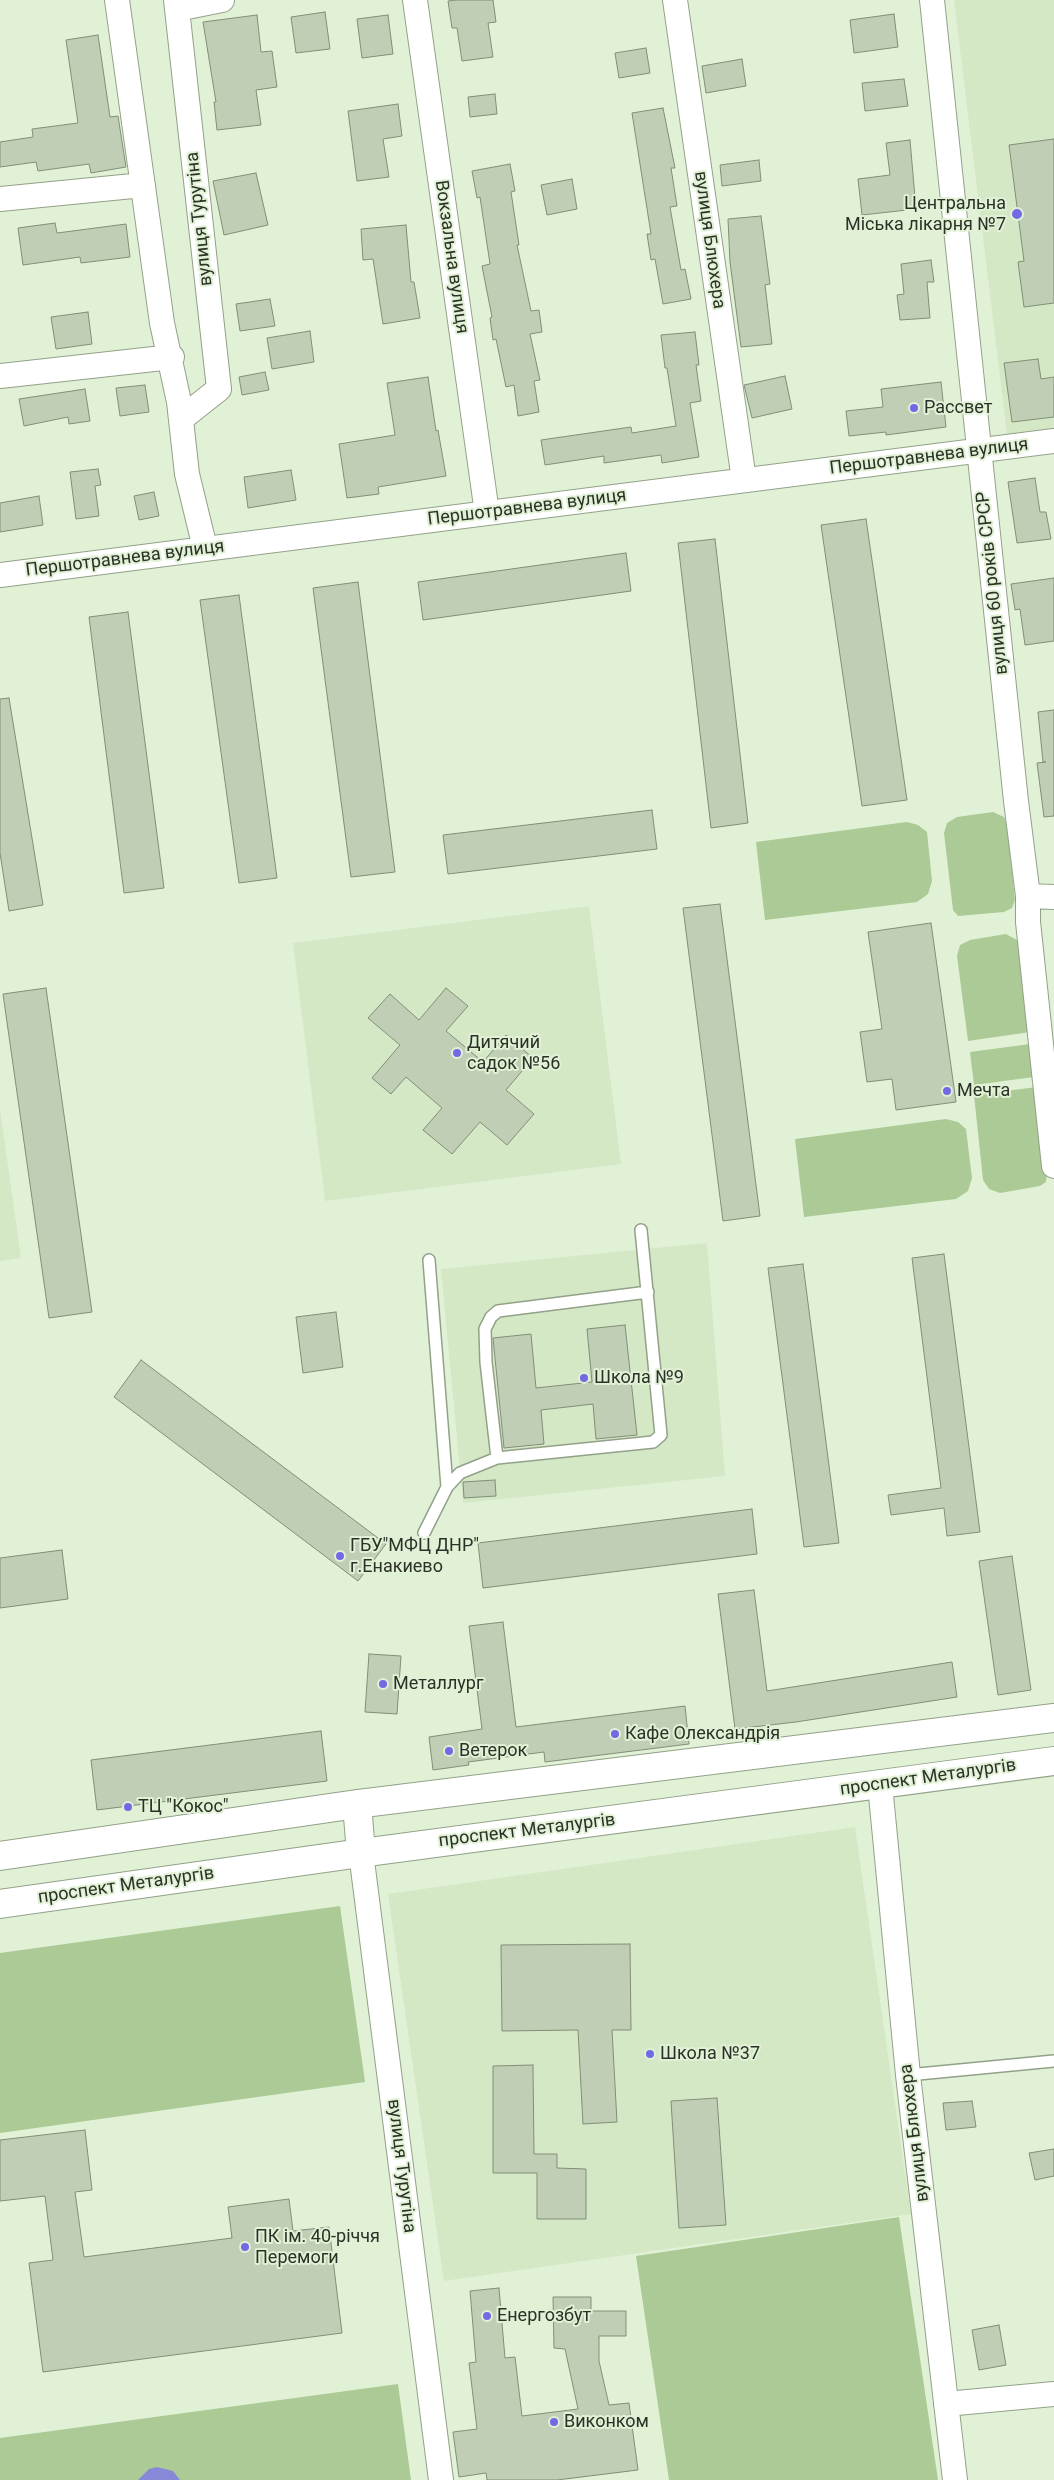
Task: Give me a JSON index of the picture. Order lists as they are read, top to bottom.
{
  "streets": {
    "street": [
      "вулиця Турутіна",
      "вулиця Блюхера",
      "Вокзальна вулиця",
      "Першотравнева вулиця",
      "вулиця 60 років СРСР",
      "проспект Металургів"
    ]
  },
  "crossings": [
    ["вулиця Турутіна", "проспект Металургів"],
    ["вулиця Блюхера", "Першотравнева вулиця"],
    ["вулиця Блюхера", "проспект Металургів"],
    ["Вокзальна вулиця", "Першотравнева вулиця"],
    ["Першотравнева вулиця", "вулиця 60 років СРСР"]
  ],
  "places": [
    "Центральна Міська лікарня №7",
    "Рассвет",
    "Дитячий садок №56",
    "Мечта",
    "Школа №9",
    "ГБУ\"МФЦ ДНР\" г.Енакиево",
    "Металлург",
    "Кафе Олександрія",
    "Ветерок",
    "ТЦ \"Кокос\"",
    "Школа №37",
    "ПК ім. 40-річчя Перемоги",
    "Енергозбут",
    "Виконком"
  ]
}
